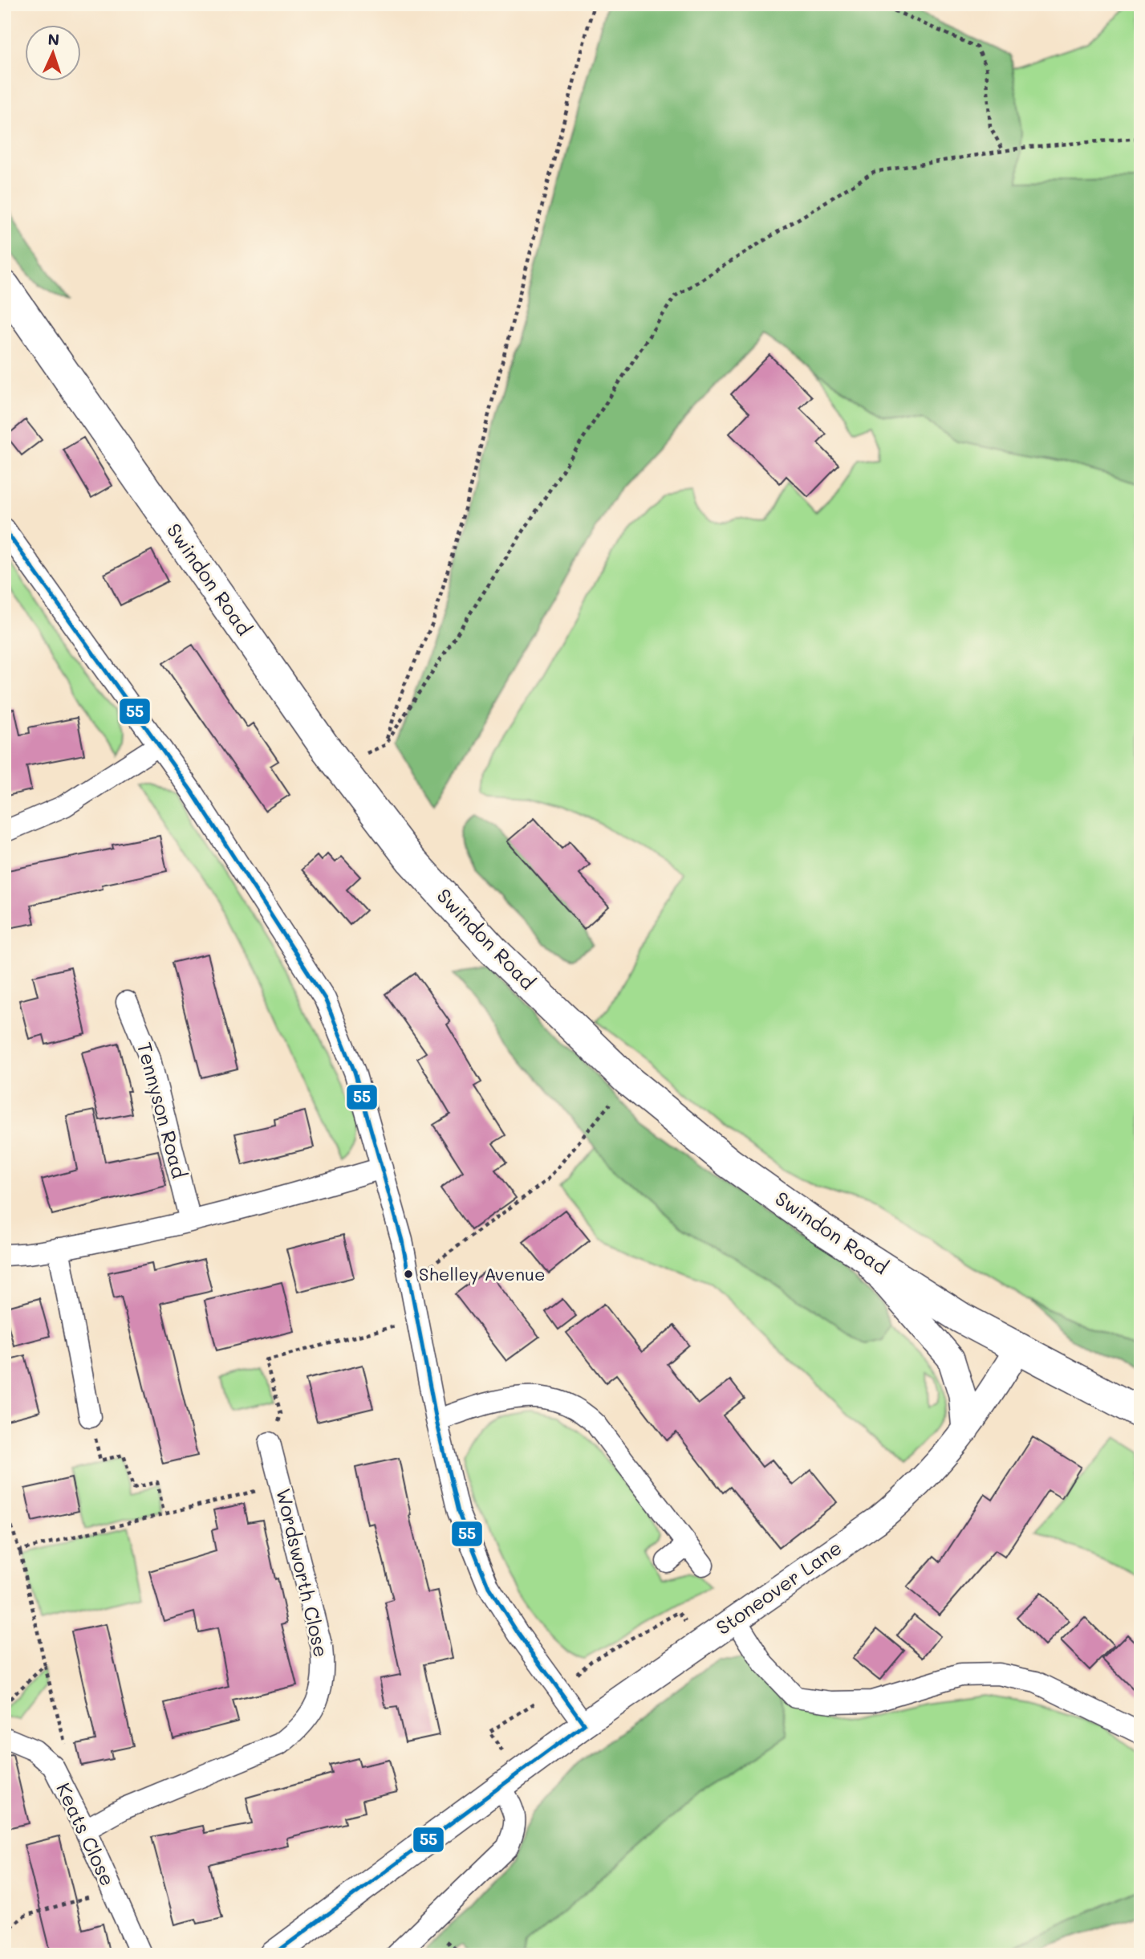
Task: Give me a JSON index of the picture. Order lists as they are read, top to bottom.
{
  "streets": {
    "main road": ["Swindon Road"],
    "street": [
      "Tennyson Road",
      "Wordsworth Close",
      "Stoneover Lane",
      "Keats Close"
    ]
  },
  "crossings": [
    ["Swindon Road", "Stoneover Lane"],
    ["Wordsworth Close", "Keats Close"]
  ],
  "places": ["Shelley Avenue"],
  "lines": ["transit line 55"],
  "north": "top"
}
